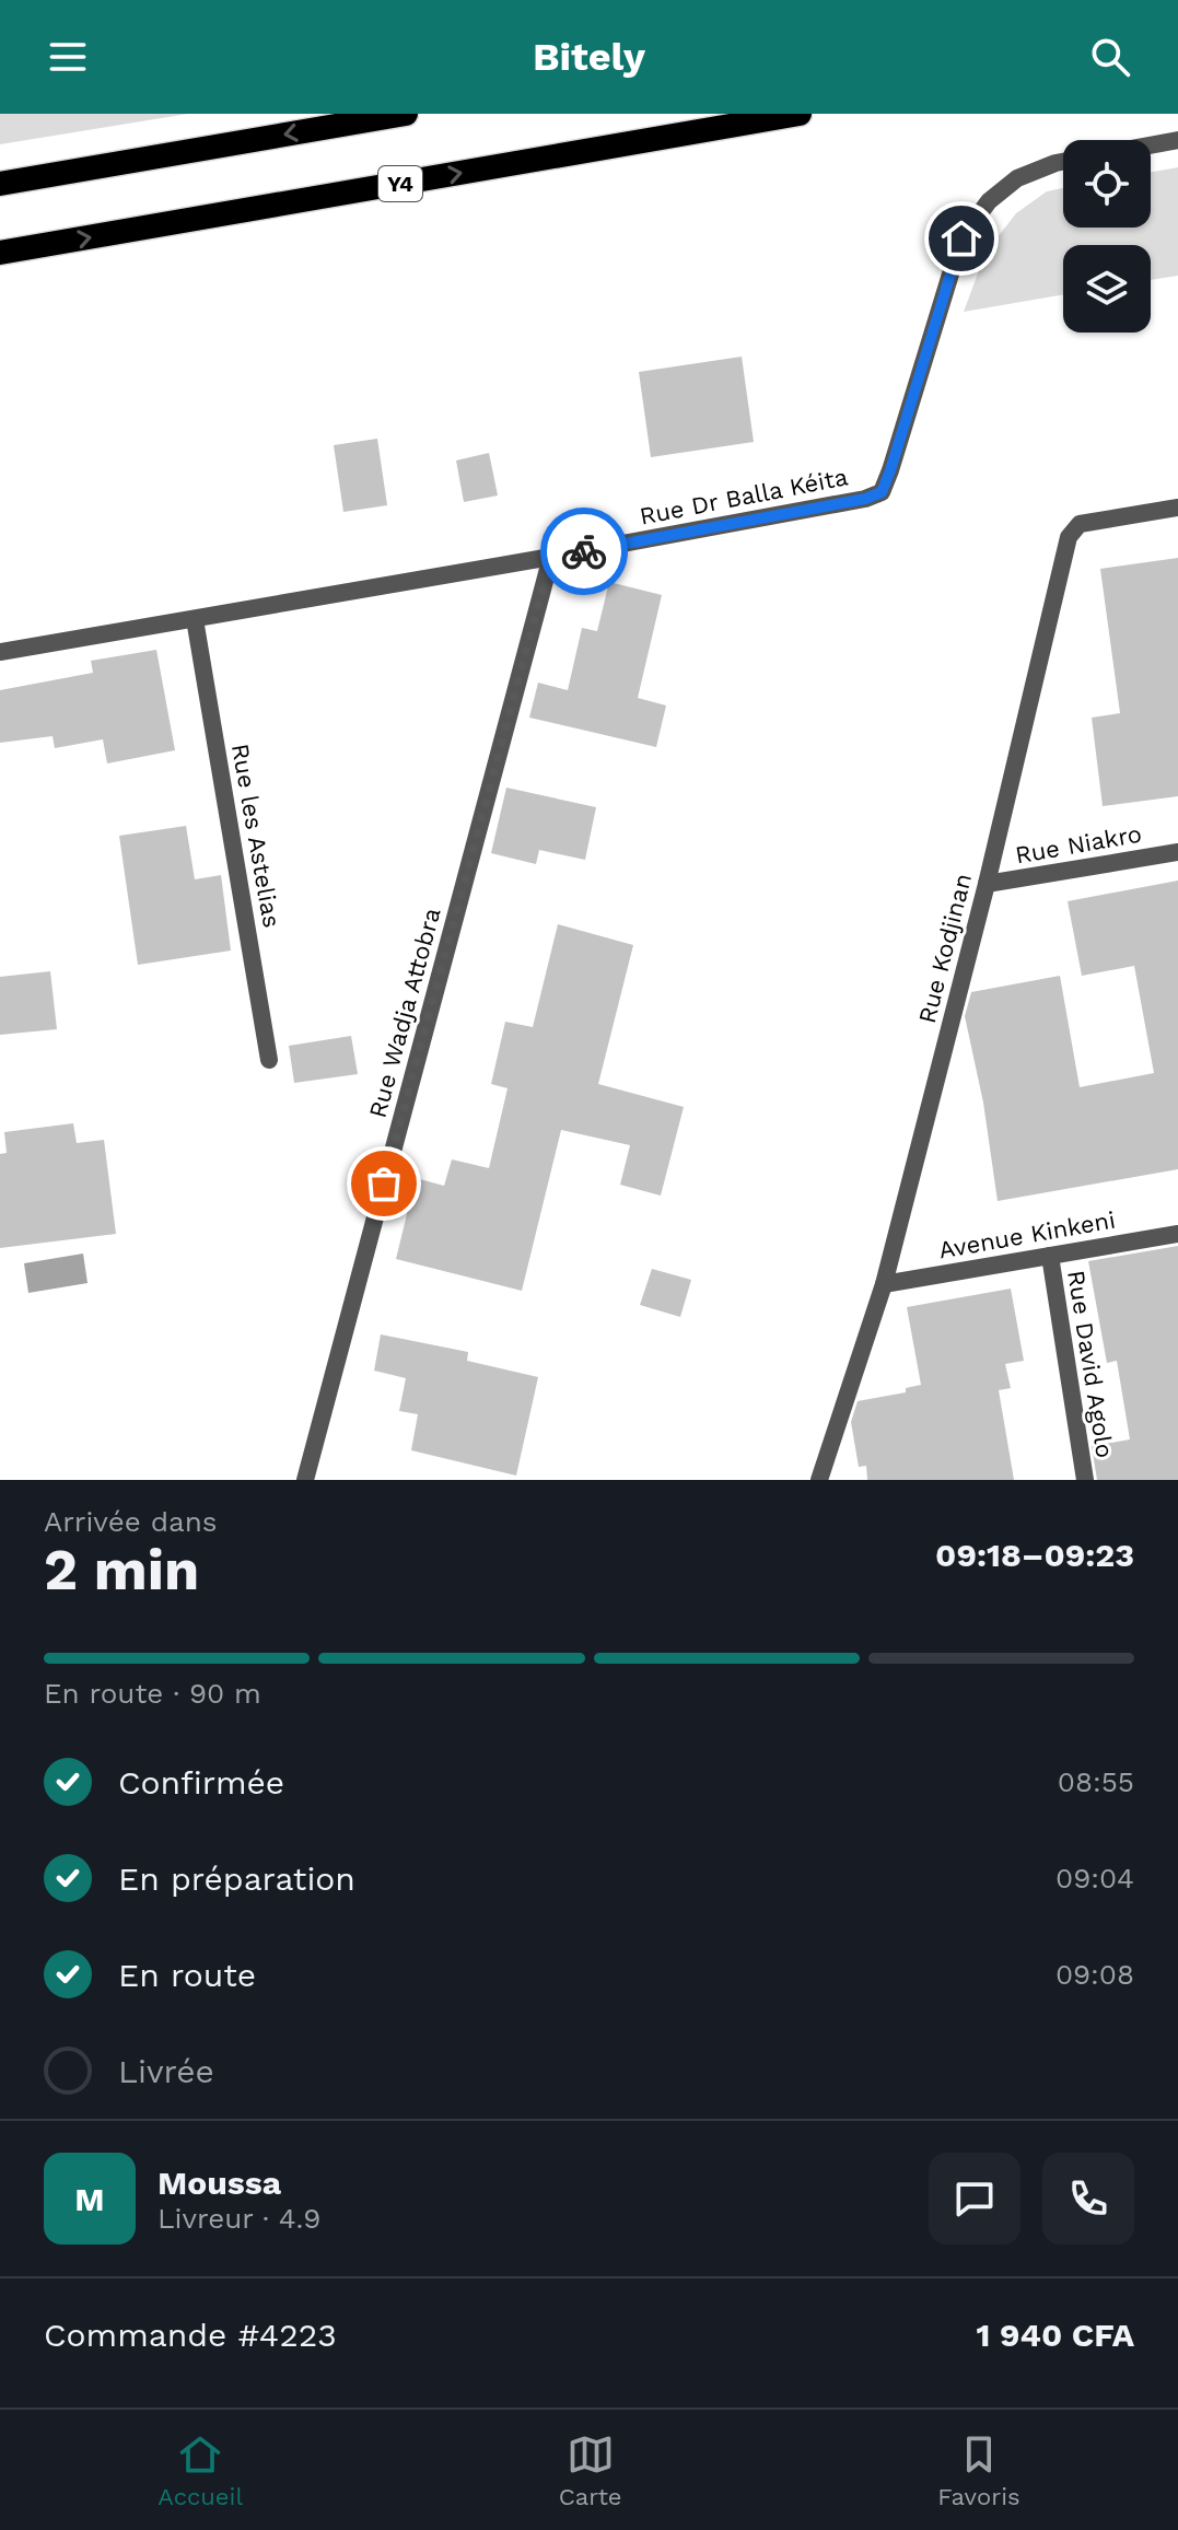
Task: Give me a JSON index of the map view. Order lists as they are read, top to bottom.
{
  "streets": {
    "highway": ["Y4"],
    "street": [
      "Rue Dr Balla Kéita",
      "Rue les Astelias",
      "Rue Niakro",
      "Rue Kodjinan",
      "Rue Wadja Attobra",
      "Avenue Kinkeni",
      "Rue David Agolo"
    ]
  },
  "crossings": [
    ["Rue Dr Balla Kéita", "Rue les Astelias"],
    ["Rue Dr Balla Kéita", "Rue Wadja Attobra"],
    ["Rue Niakro", "Rue Kodjinan"],
    ["Rue Kodjinan", "Avenue Kinkeni"],
    ["Avenue Kinkeni", "Rue David Agolo"]
  ],
  "page": {
    "header": "Bitely",
    "heading": ["2 min", "Arrivée dans", "09:18–09:23"],
    "panel": [
      "Moussa",
      "Livreur · 4.9",
      "Commande #4223",
      "1 940 CFA"
    ],
    "bar": "En route · 90 m",
    "list": [
      ["Confirmée", "08:55"],
      ["En préparation", "09:04"],
      ["En route", "09:08"],
      "Livrée"
    ],
    "round": "M",
    "tabs": ["Accueil", "Carte", "Favoris"]
  }
}
